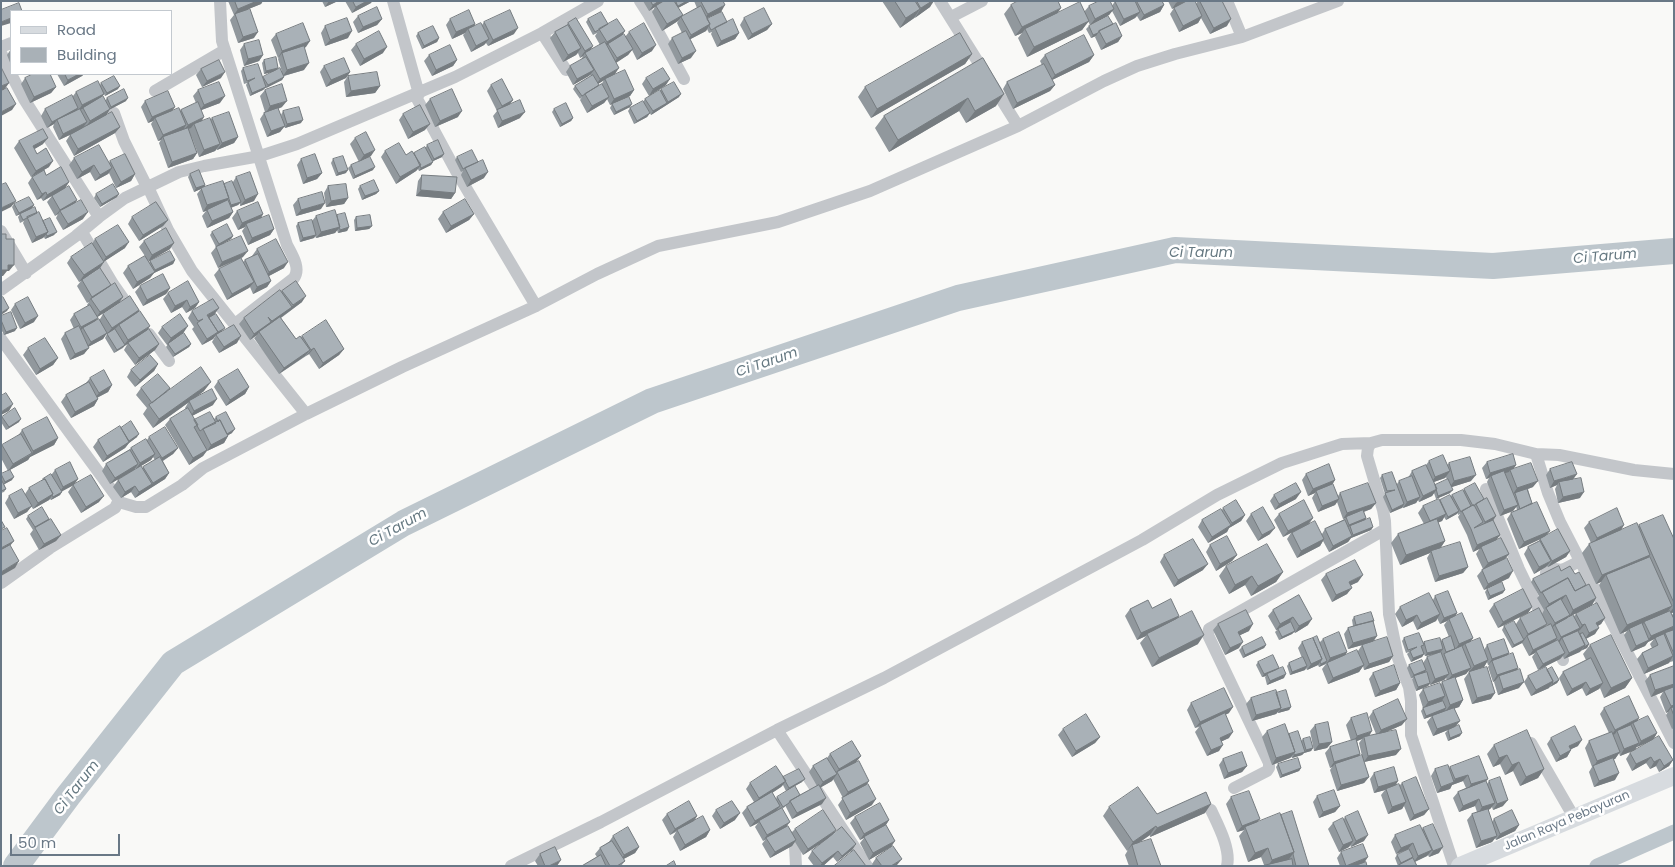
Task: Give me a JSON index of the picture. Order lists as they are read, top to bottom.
{
  "streets": {
    "main road": ["Jalan Raya Pebayuran"]
  },
  "water": ["Ci Tarum"],
  "legend": ["Road", "Building"],
  "scale_bar": "50 m"
}
